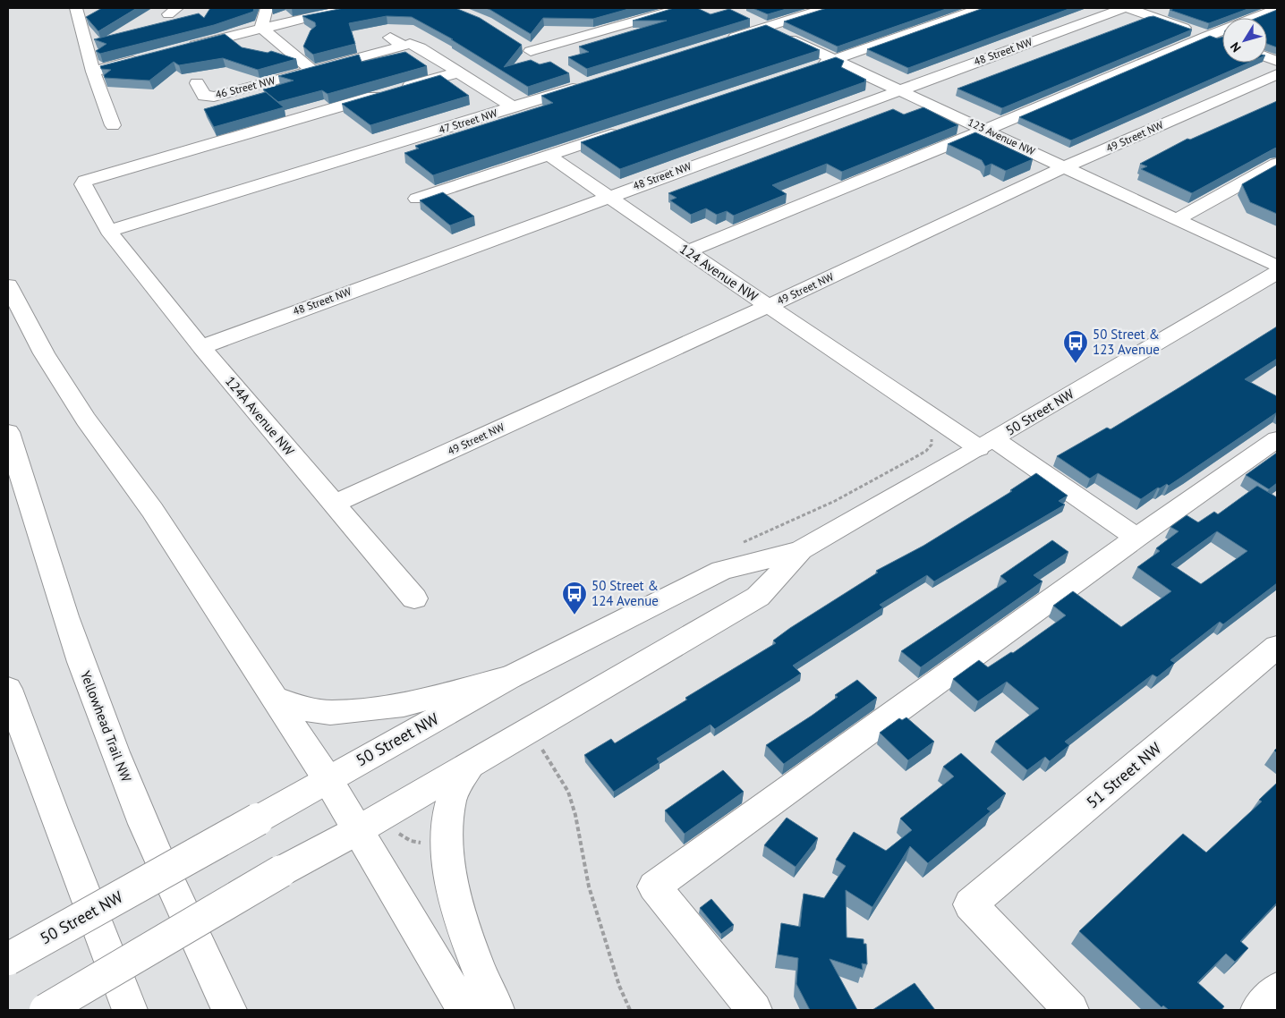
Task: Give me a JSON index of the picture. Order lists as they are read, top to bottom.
{
  "streets": {
    "main road": [
      "48 Street NW",
      "46 Street NW",
      "47 Street NW",
      "123 Avenue NW",
      "49 Street NW",
      "124 Avenue NW",
      "50 Street NW",
      "124A Avenue NW",
      "Yellowhead Trail NW",
      "51 Street NW"
    ]
  },
  "crossings": [
    ["48 Street NW", "123 Avenue NW"],
    ["48 Street NW", "124 Avenue NW"],
    ["48 Street NW", "124A Avenue NW"],
    ["47 Street NW", "124A Avenue NW"],
    ["123 Avenue NW", "49 Street NW"],
    ["49 Street NW", "124 Avenue NW"],
    ["49 Street NW", "124A Avenue NW"],
    ["124 Avenue NW", "50 Street NW"]
  ],
  "places": {
    "bus stop": ["50 Street & 123 Avenue", "50 Street & 124 Avenue"]
  },
  "north": "bottom left"
}
